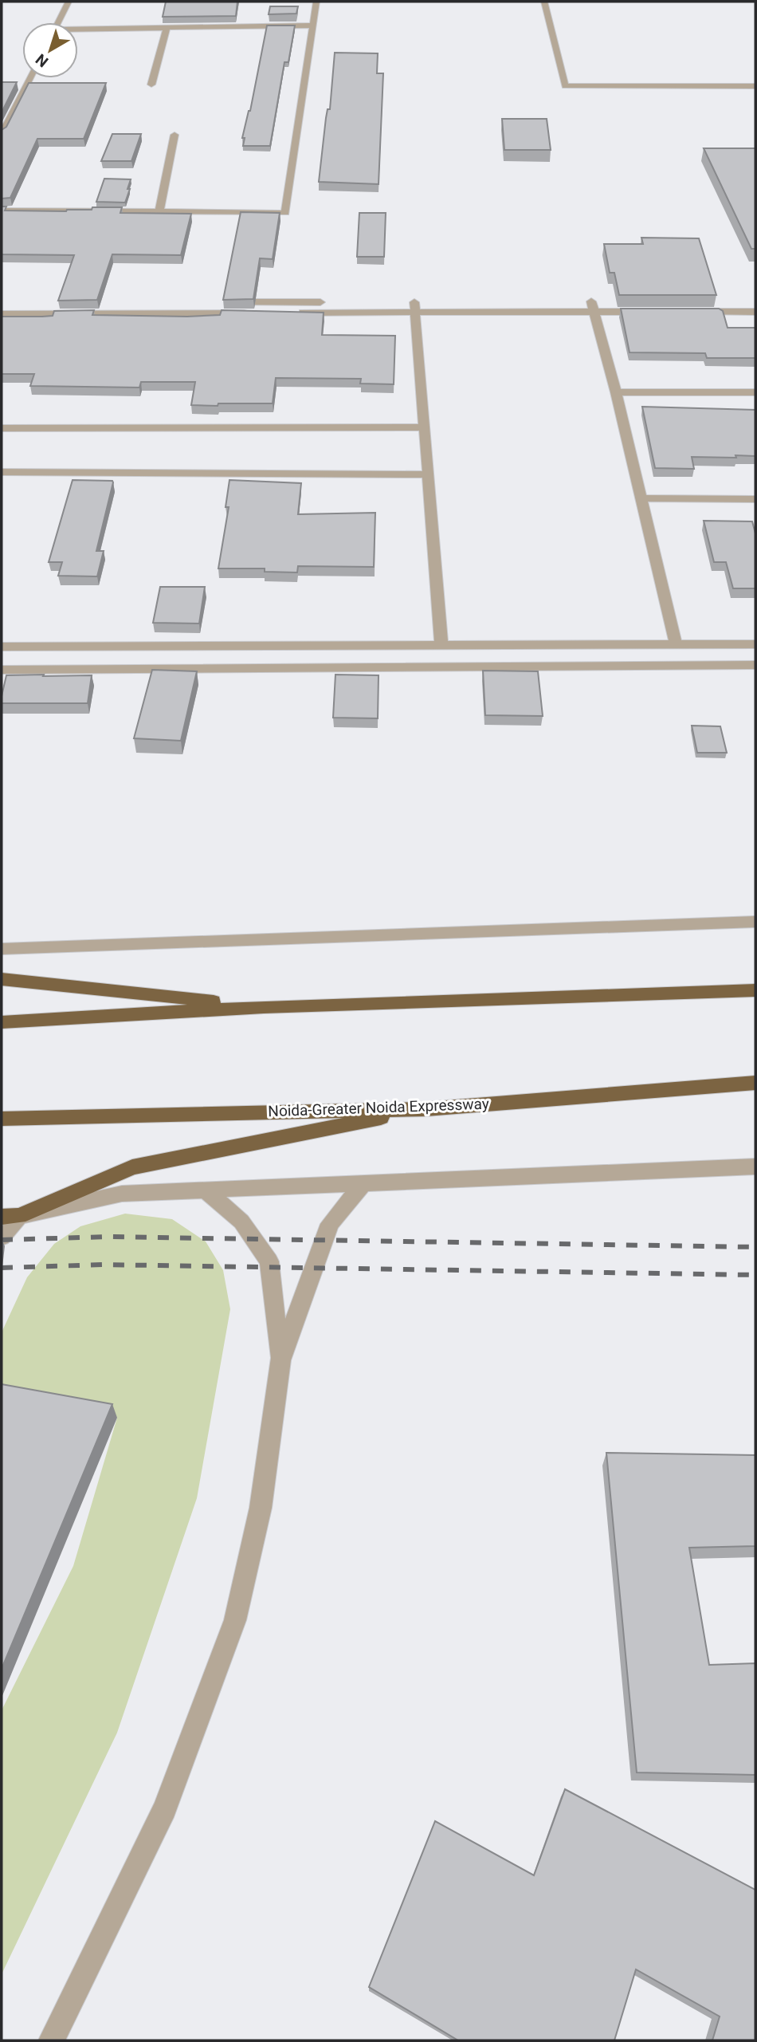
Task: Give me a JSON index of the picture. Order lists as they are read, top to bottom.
{
  "streets": {
    "highway": ["Noida-Greater Noida Expressway"]
  },
  "north": "bottom left"
}
